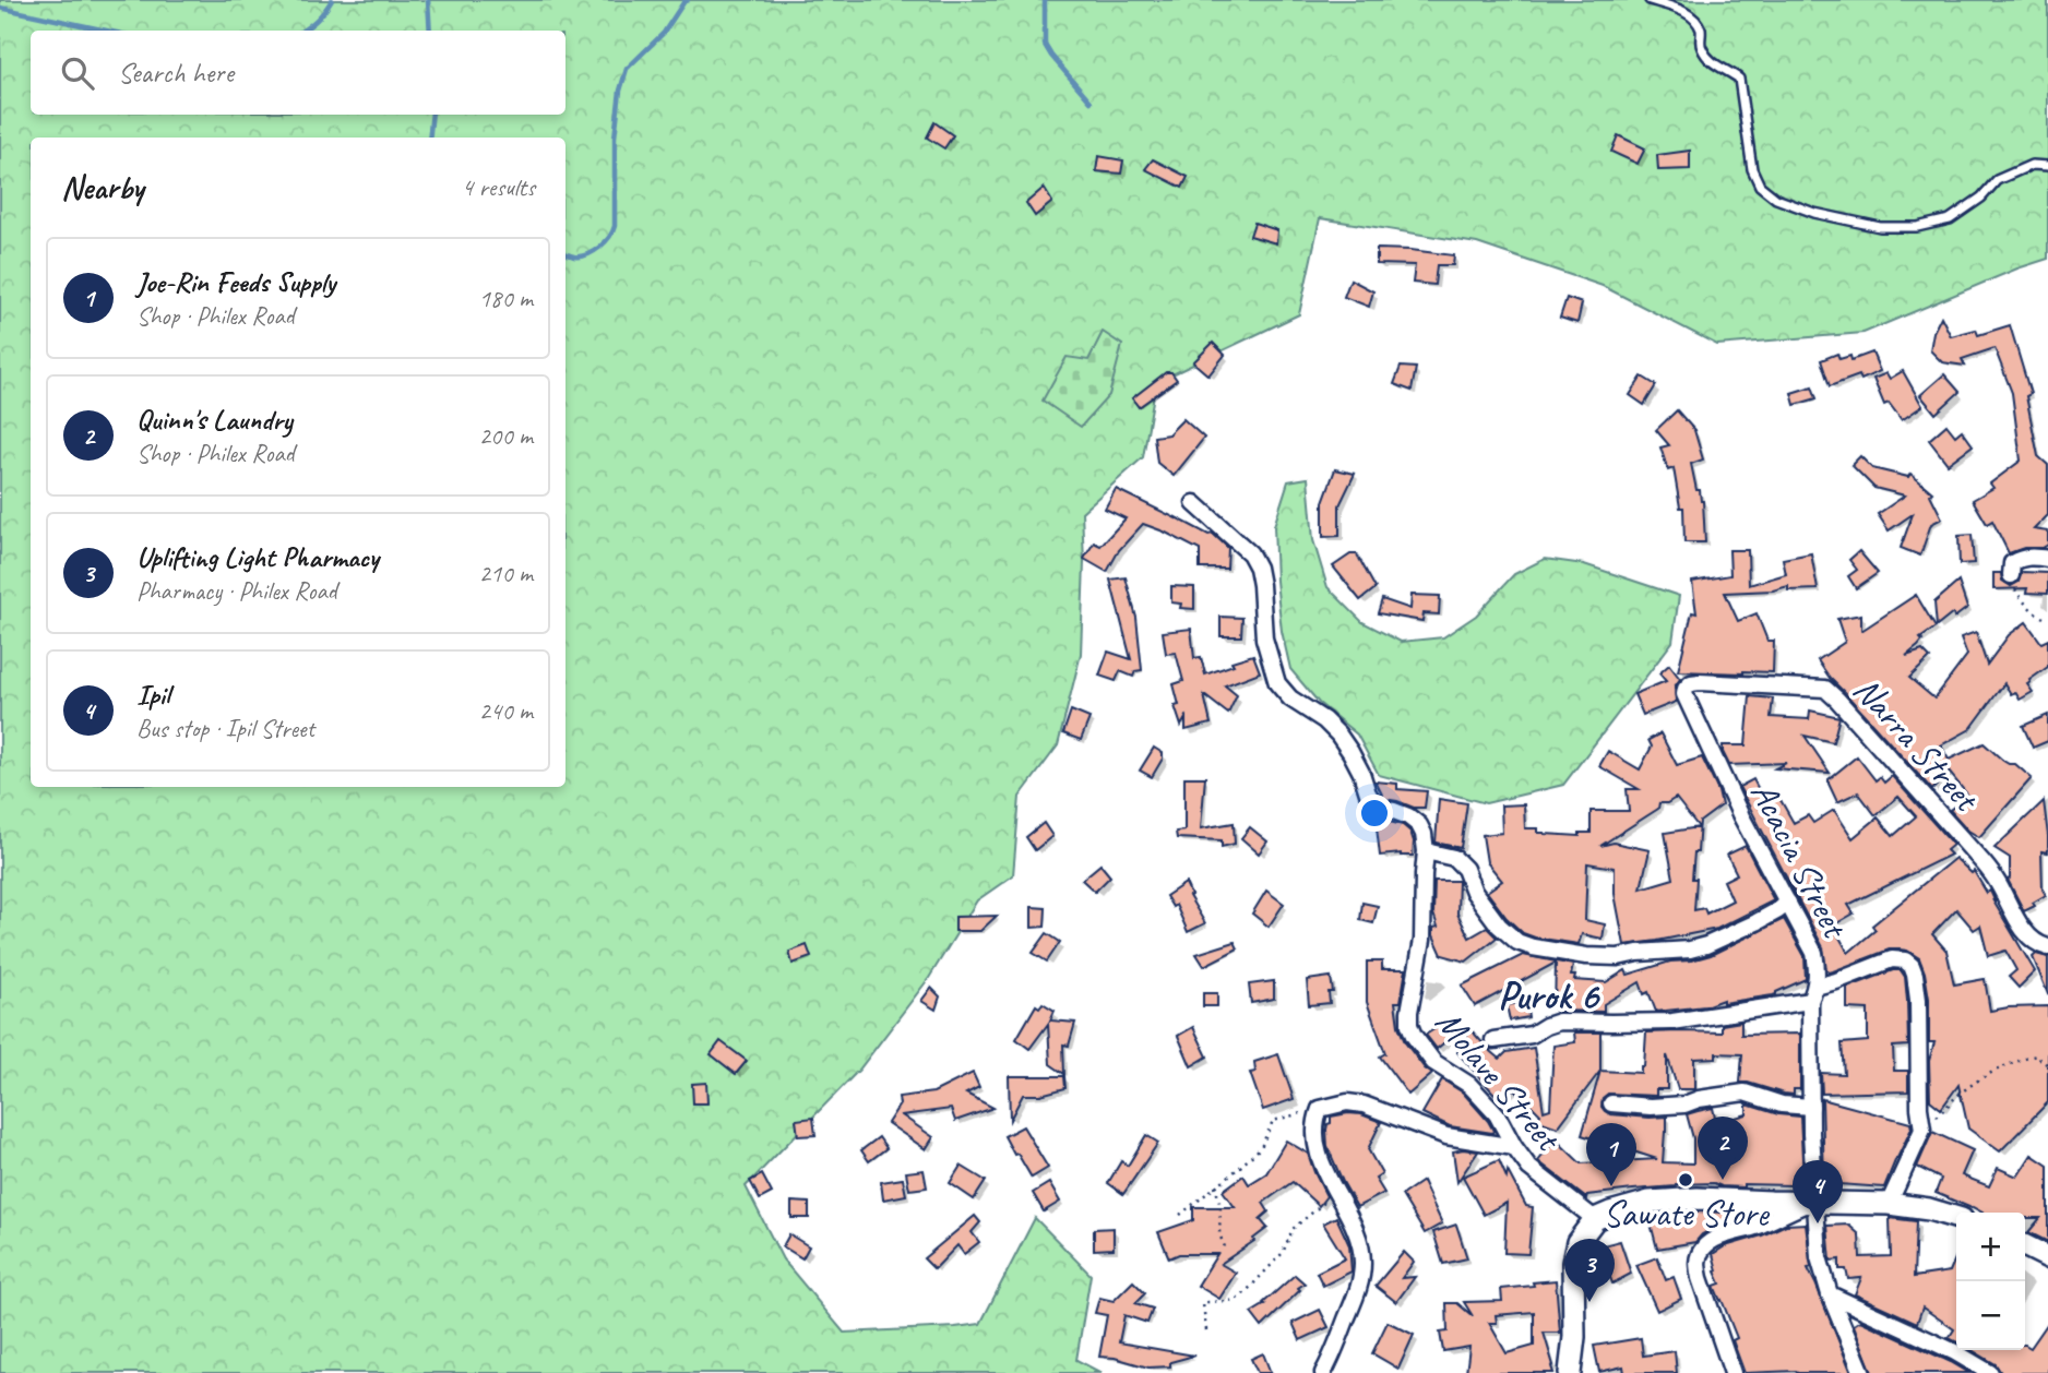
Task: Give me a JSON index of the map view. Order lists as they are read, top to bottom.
{
  "streets": {
    "street": ["Narra Street", "Acacia Street", "Molave Street"]
  },
  "crossings": [
    ["Narra Street", "Acacia Street"]
  ],
  "districts": ["Purok 6"],
  "places": ["Sawate Store"],
  "page": {
    "search": "Search here",
    "heading": ["Nearby", "4 results"],
    "list": [
      {
        "mark": "1",
        "name": "Joe-Rin Feeds Supply",
        "note": "Shop · Philex Road",
        "value": "180 m"
      },
      {
        "mark": "2",
        "name": "Quinn's Laundry",
        "note": "Shop · Philex Road",
        "value": "200 m"
      },
      {
        "mark": "3",
        "name": "Uplifting Light Pharmacy",
        "note": "Pharmacy · Philex Road",
        "value": "210 m"
      },
      {
        "mark": "4",
        "name": "Ipil",
        "note": "Bus stop · Ipil Street",
        "value": "240 m"
      }
    ],
    "pins": [
      "2",
      "1",
      "4",
      "3"
    ],
    "map_buttons": ["+", "−"]
  }
}
